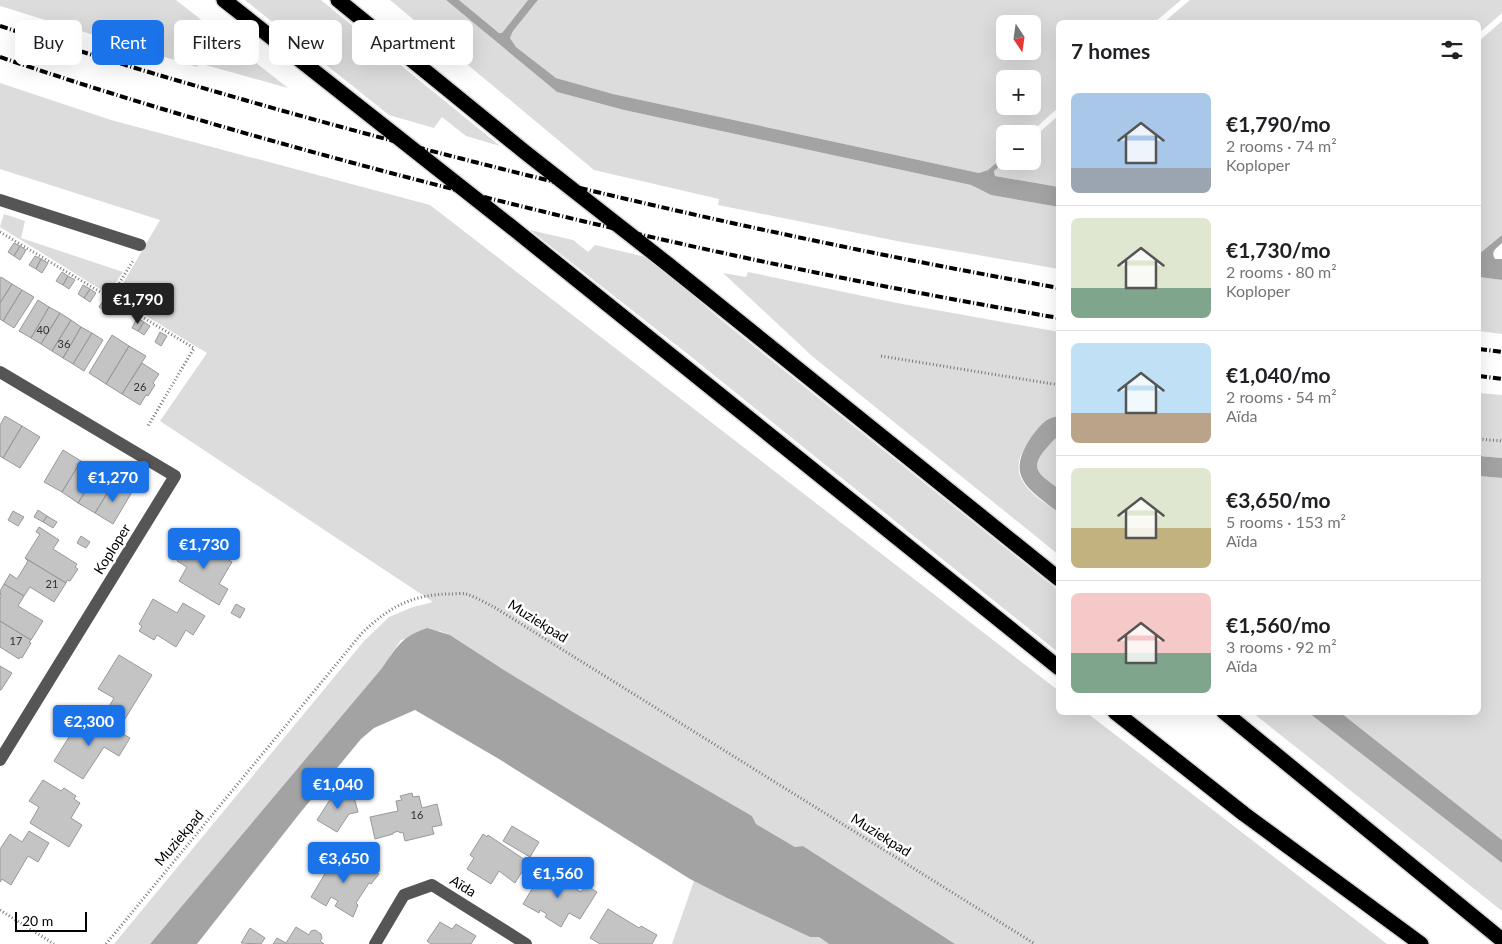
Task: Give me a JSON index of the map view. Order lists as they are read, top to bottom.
{
  "streets": {
    "street": ["Koploper", "Aïda"],
    "path": ["Muziekpad"]
  },
  "house_numbers": [
    "40",
    "36",
    "26",
    "21",
    "17",
    "16"
  ],
  "scale_bar": "20 m",
  "north": "bottom",
  "page": {
    "map_buttons": ["+", "−"],
    "chip": [
      "Buy",
      "Rent",
      "Filters",
      "New",
      "Apartment"
    ],
    "heading": "7 homes",
    "list": [
      {
        "name": "€1,790/mo",
        "note": "2 rooms · 74 m² · Koploper"
      },
      {
        "name": "€1,730/mo",
        "note": "2 rooms · 80 m² · Koploper"
      },
      {
        "name": "€1,040/mo",
        "note": "2 rooms · 54 m² · Aïda"
      },
      {
        "name": "€3,650/mo",
        "note": "5 rooms · 153 m² · Aïda"
      },
      {
        "name": "€1,560/mo",
        "note": "3 rooms · 92 m² · Aïda"
      }
    ],
    "price": [
      "€1,790",
      "€1,270",
      "€1,730",
      "€2,300",
      "€1,040",
      "€3,650",
      "€1,560"
    ],
    "scale": "20 m"
  }
}
